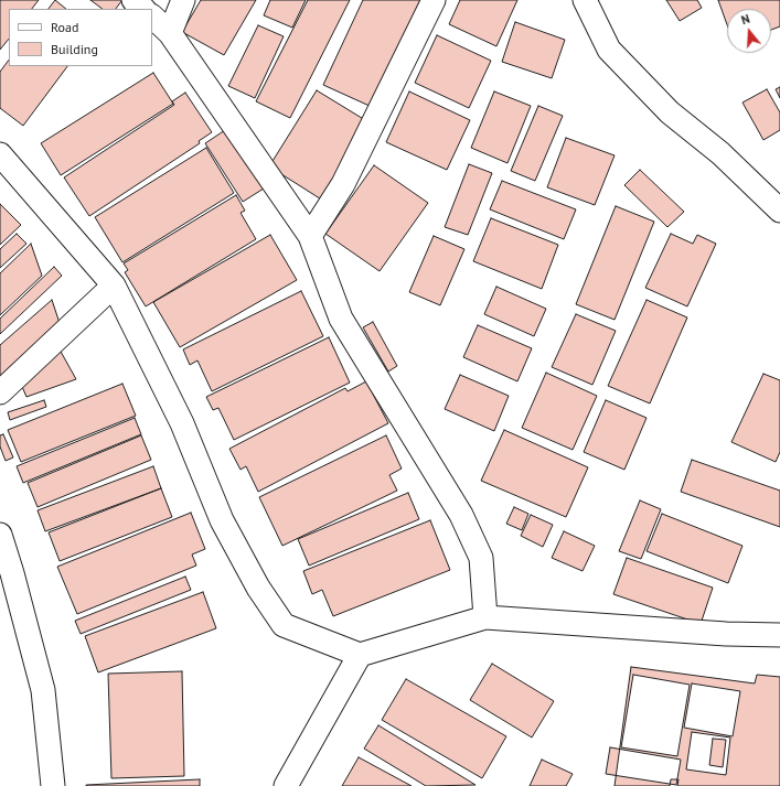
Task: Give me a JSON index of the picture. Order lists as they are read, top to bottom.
{
  "legend": ["Road", "Building"],
  "north": "top"
}
